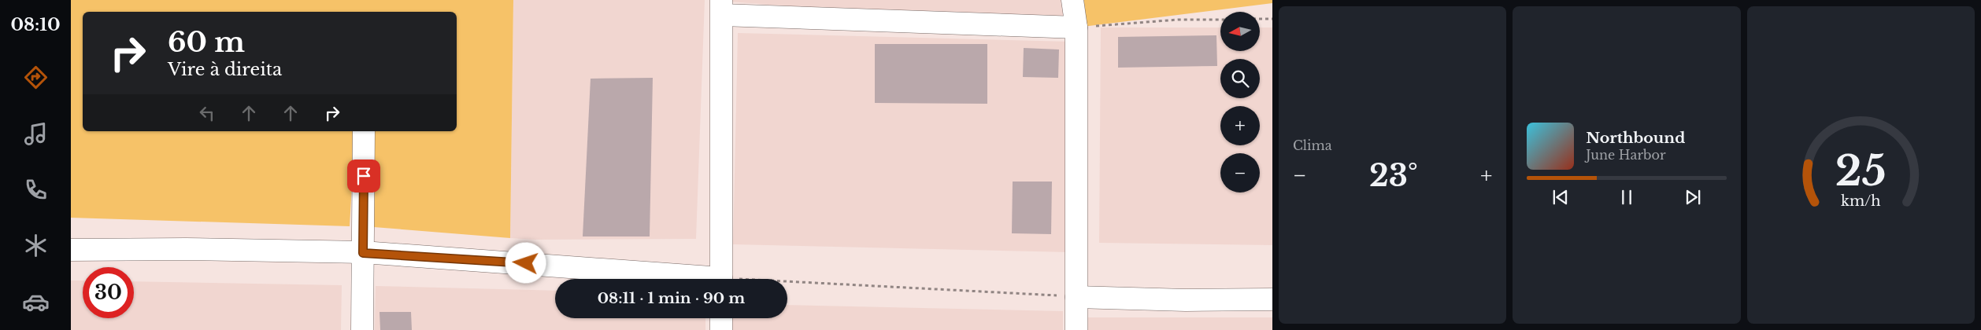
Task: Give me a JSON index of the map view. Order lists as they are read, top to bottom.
{
  "north": "left",
  "page": {
    "tabs": "08:10",
    "tile": "Clima",
    "map_buttons": ["+", "−"],
    "turn": ["60 m", "Vire à direita"],
    "song": ["Northbound", "June Harbor"],
    "heat": ["−", "23°", "+"],
    "limit": "30",
    "trip": "08:11 · 1 min · 90 m",
    "gauge": ["25", "km/h"]
  }
}
